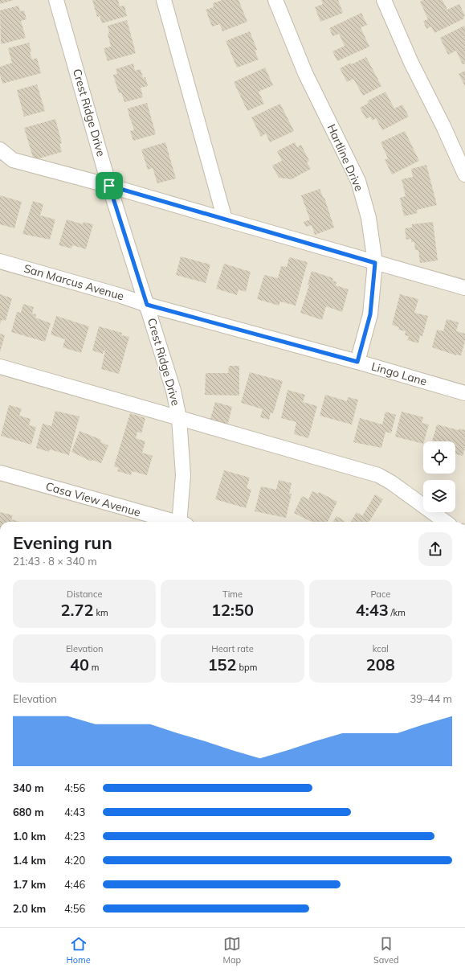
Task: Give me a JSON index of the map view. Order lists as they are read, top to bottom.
{
  "streets": {
    "street": [
      "Crest Ridge Drive",
      "Hartline Drive",
      "San Marcus Avenue",
      "Lingo Lane",
      "Casa View Avenue"
    ]
  },
  "crossings": [
    ["Crest Ridge Drive", "San Marcus Avenue"],
    ["Crest Ridge Drive", "Lingo Lane"],
    ["Hartline Drive", "Lingo Lane"],
    ["San Marcus Avenue", "Lingo Lane"]
  ],
  "page": {
    "heading": ["Evening run", "21:43 · 8 × 340 m"],
    "stats": [
      ["Distance", "2.72 km"],
      ["Time", "12:50"],
      ["Pace", "4:43 /km"],
      ["Elevation", "40 m"],
      ["Heart rate", "152 bpm"],
      ["kcal", "208"]
    ],
    "chart": ["Elevation", "39–44 m"],
    "list": [
      {
        "name": "340 m",
        "note": "4:56"
      },
      {
        "name": "680 m",
        "note": "4:43"
      },
      {
        "name": "1.0 km",
        "note": "4:23"
      },
      {
        "name": "1.4 km",
        "note": "4:20"
      },
      {
        "name": "1.7 km",
        "note": "4:46"
      },
      {
        "name": "2.0 km",
        "note": "4:56"
      }
    ],
    "tabs": ["Home", "Map", "Saved"]
  }
}
